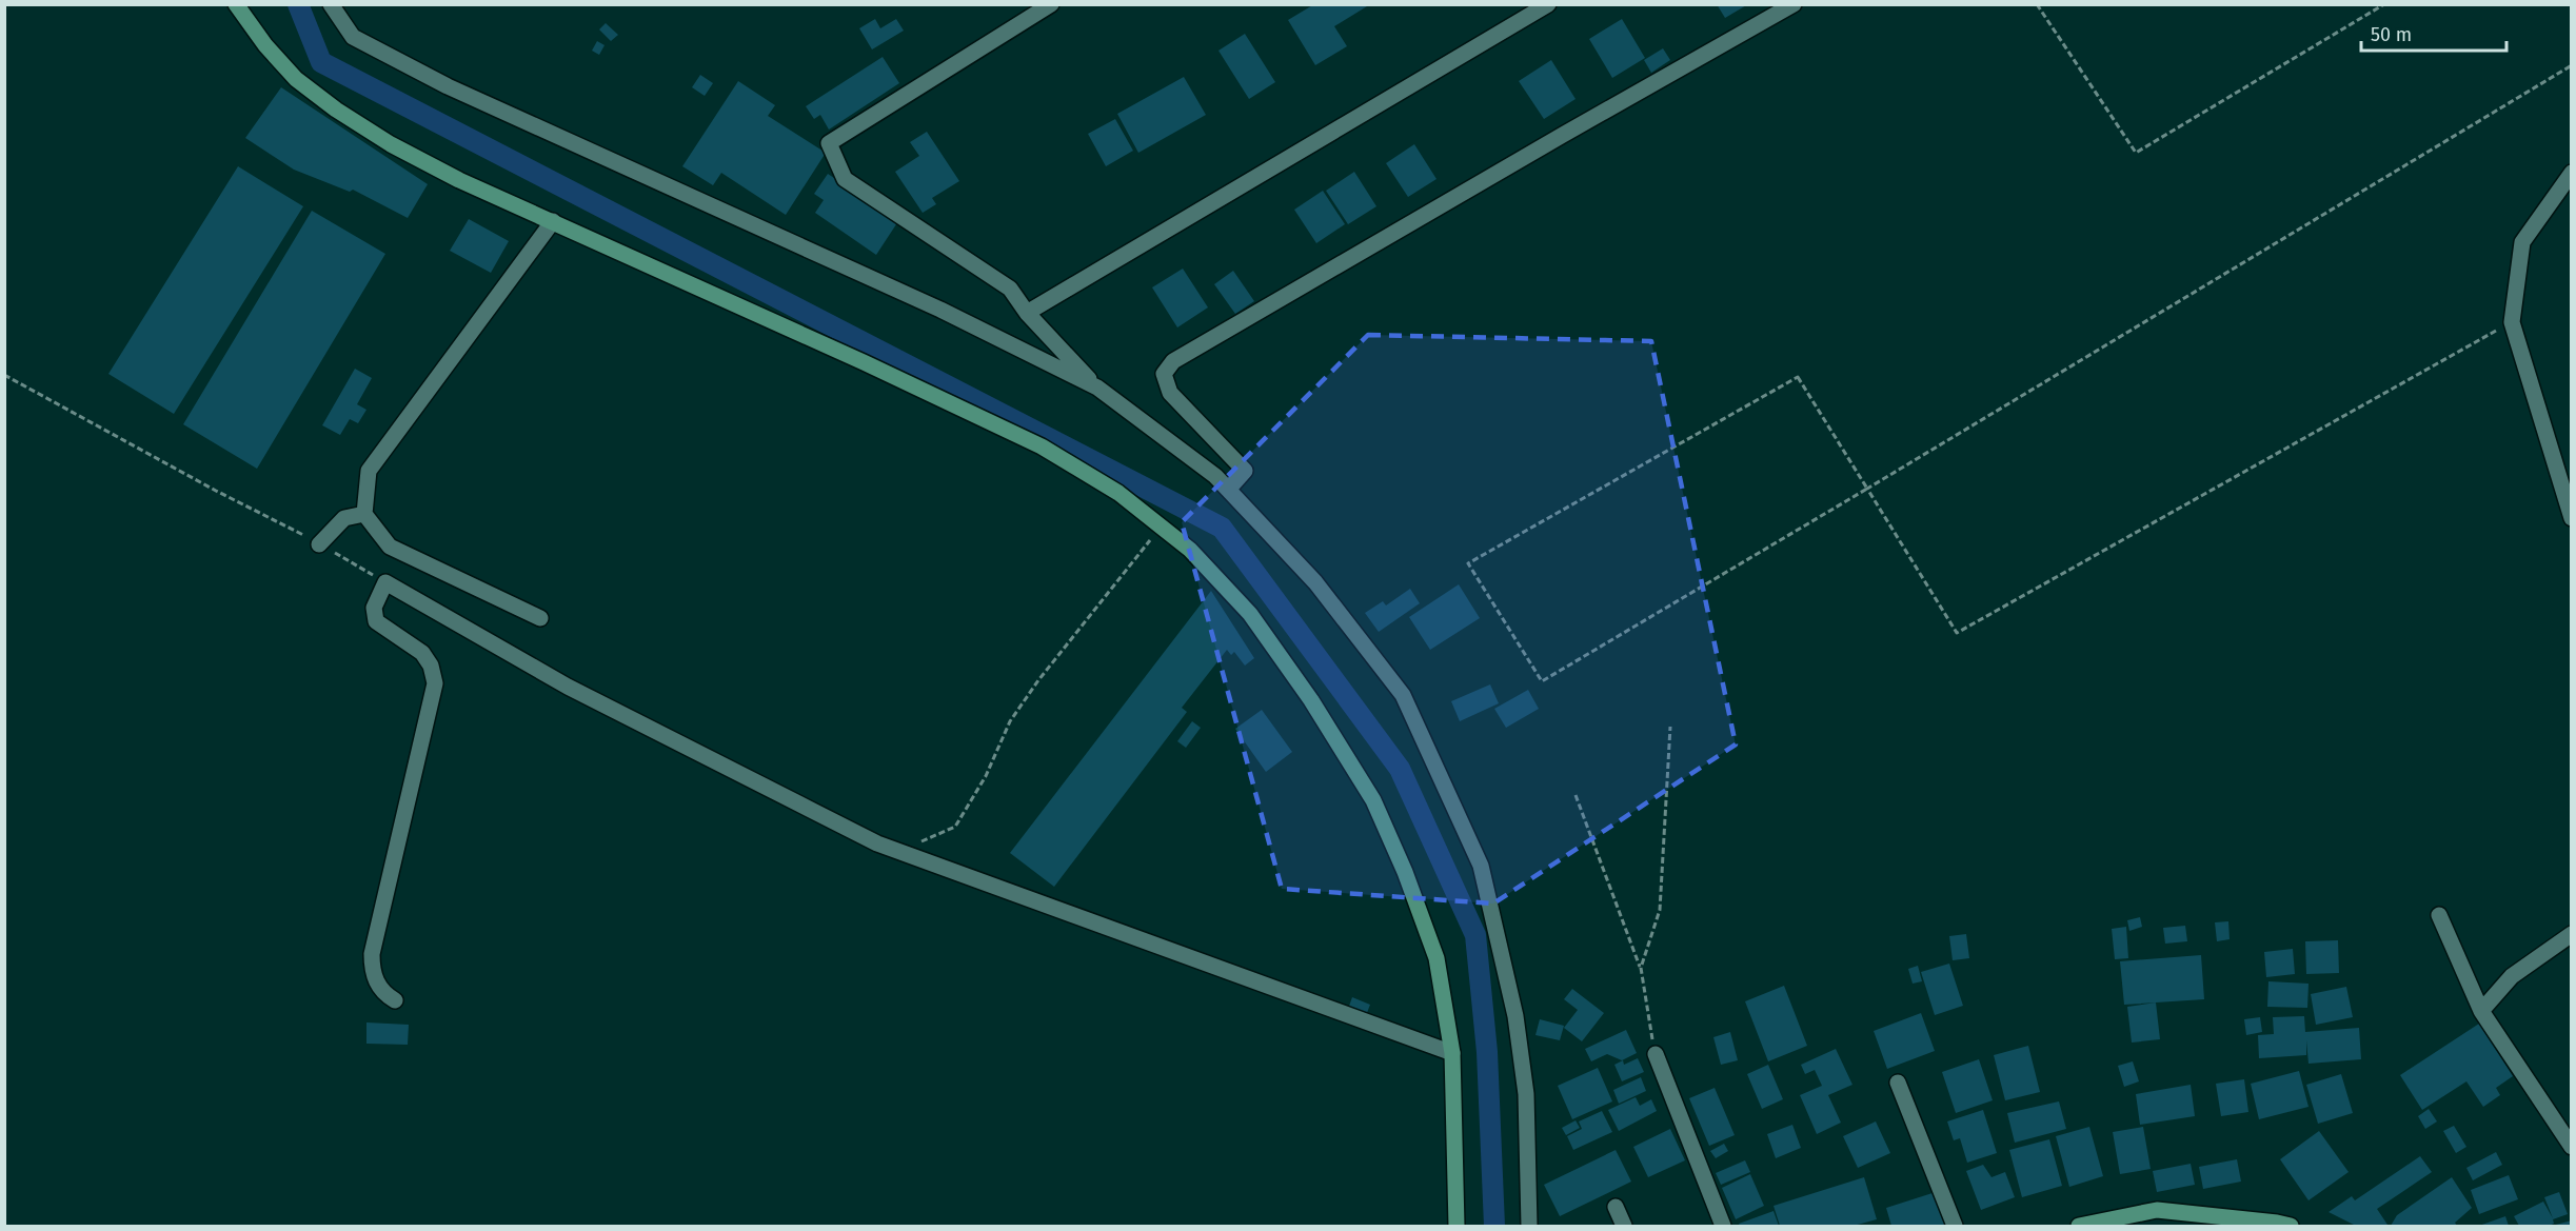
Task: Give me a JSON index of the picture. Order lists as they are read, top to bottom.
{
  "scale_bar": "50 m"
}
